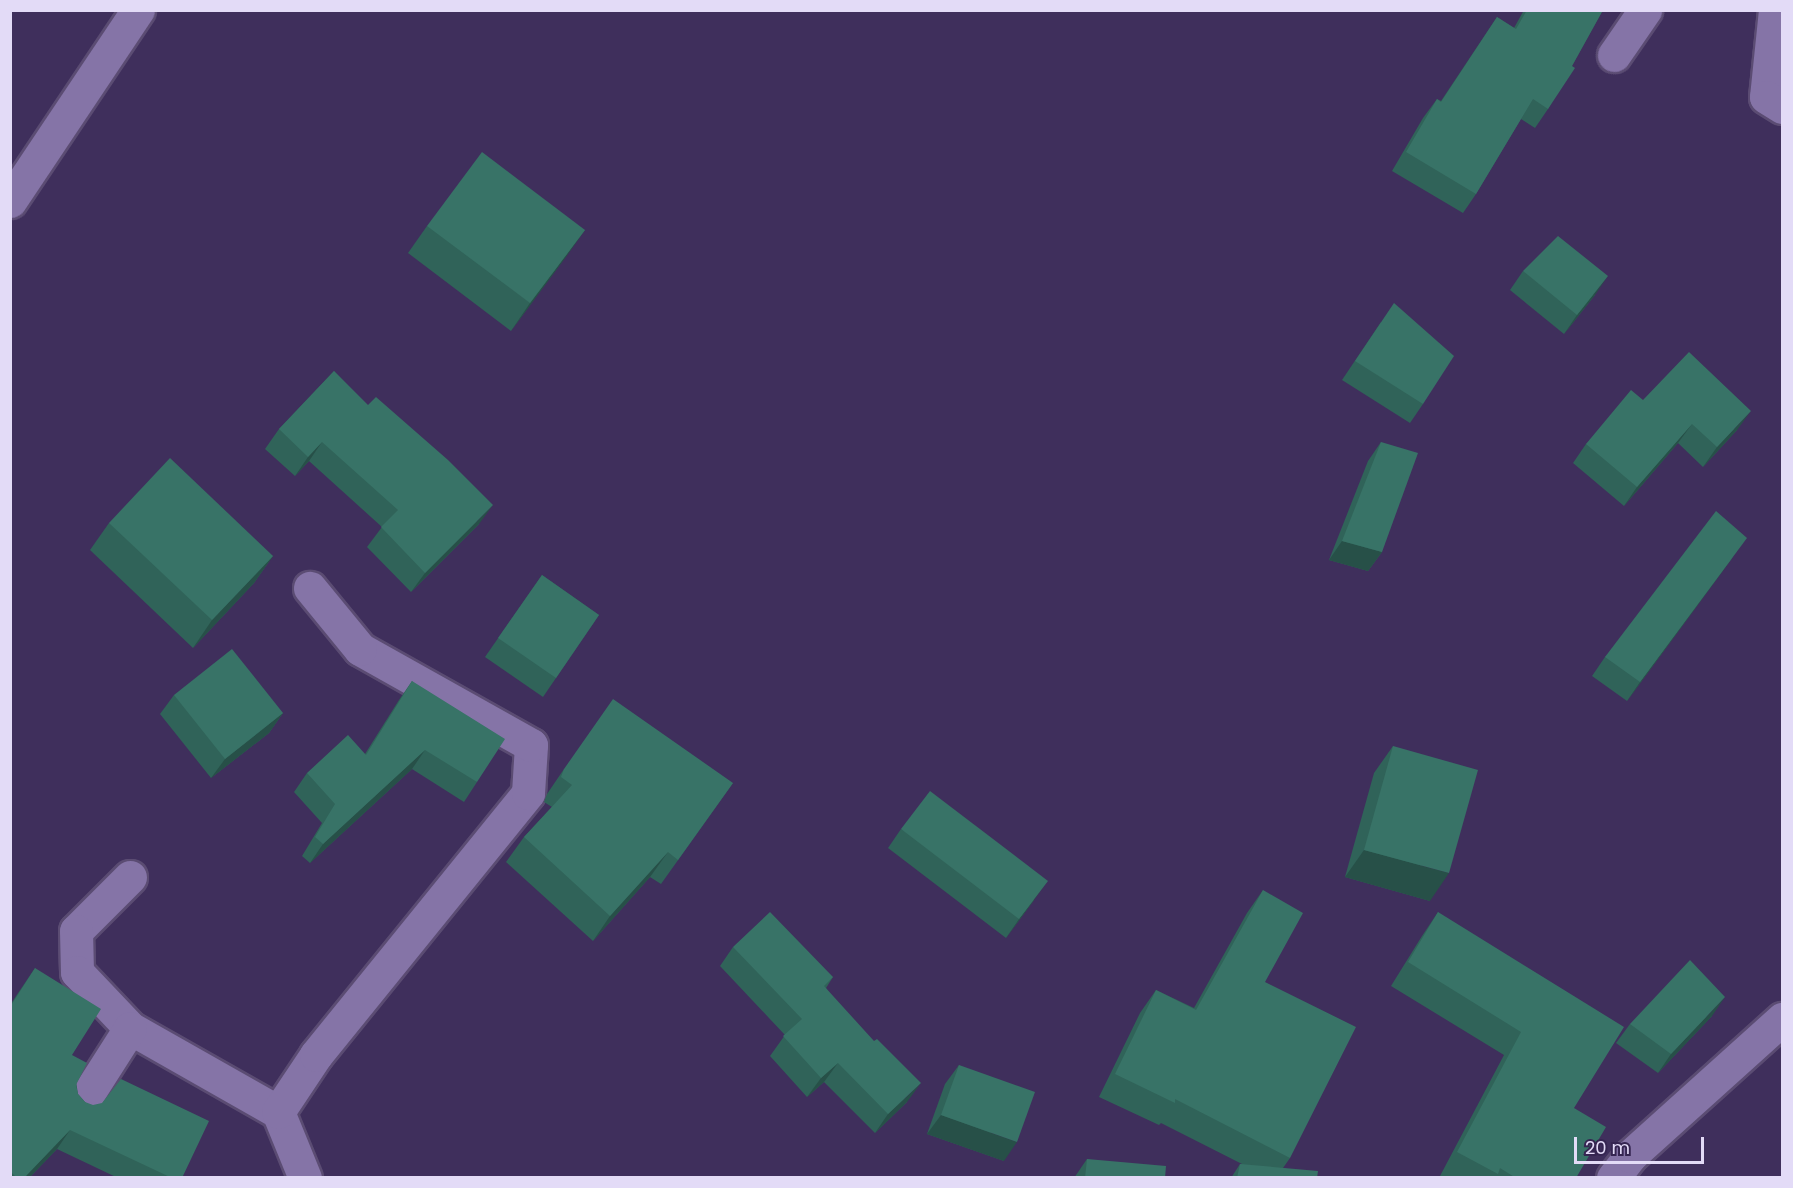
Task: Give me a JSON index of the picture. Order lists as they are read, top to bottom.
{
  "scale_bar": "20 m"
}
